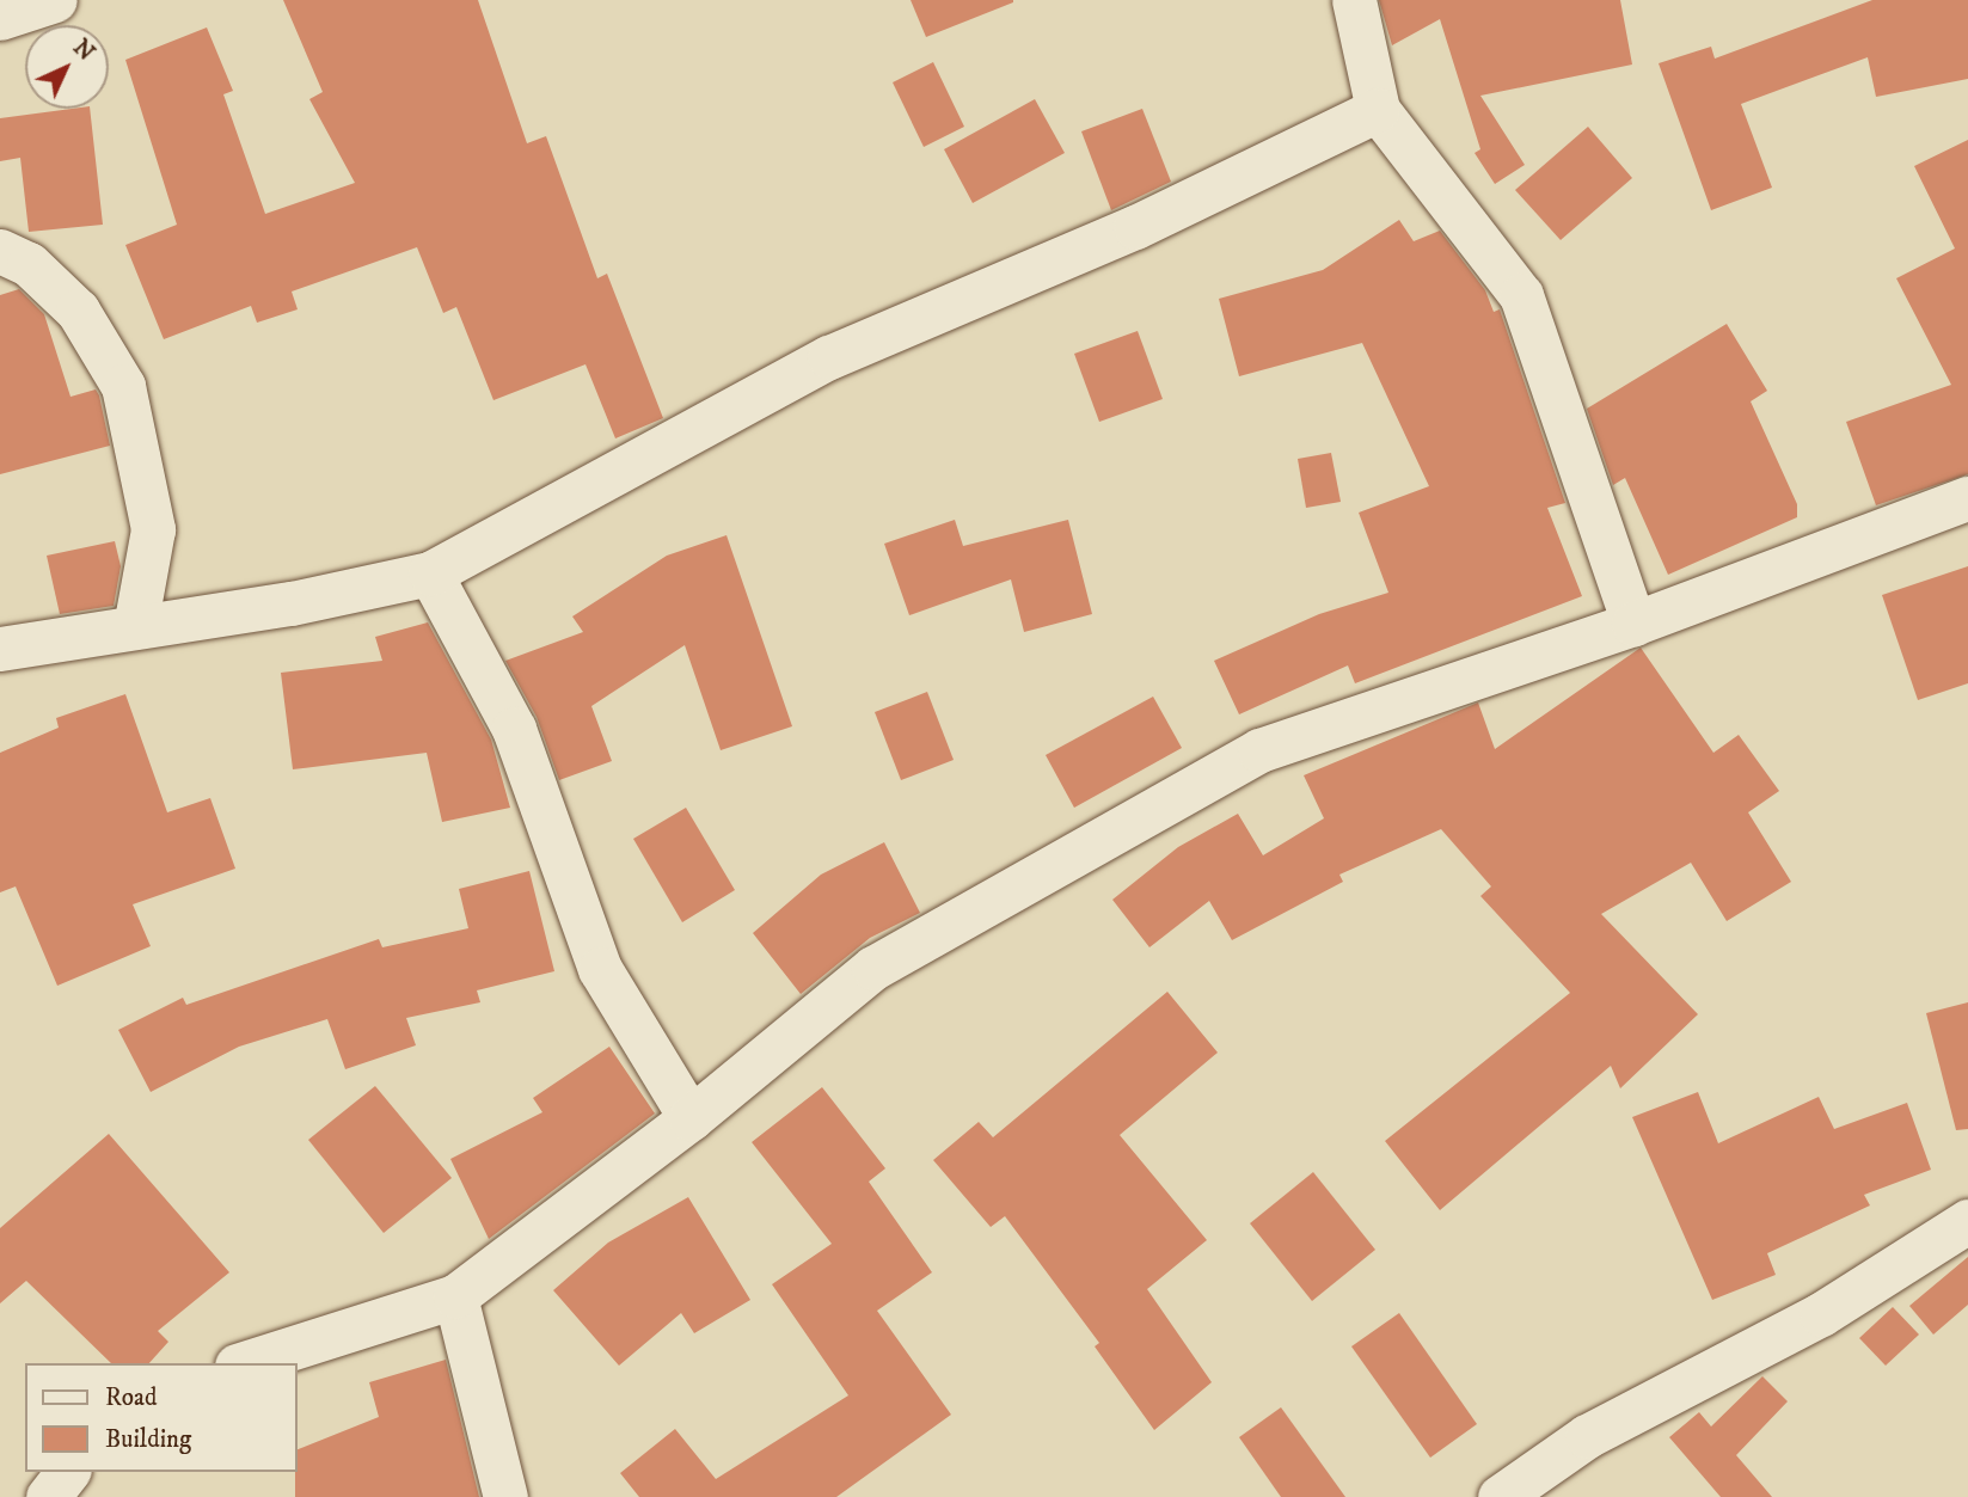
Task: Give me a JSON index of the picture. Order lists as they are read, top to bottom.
{
  "legend": ["Road", "Building"],
  "north": "top right"
}
